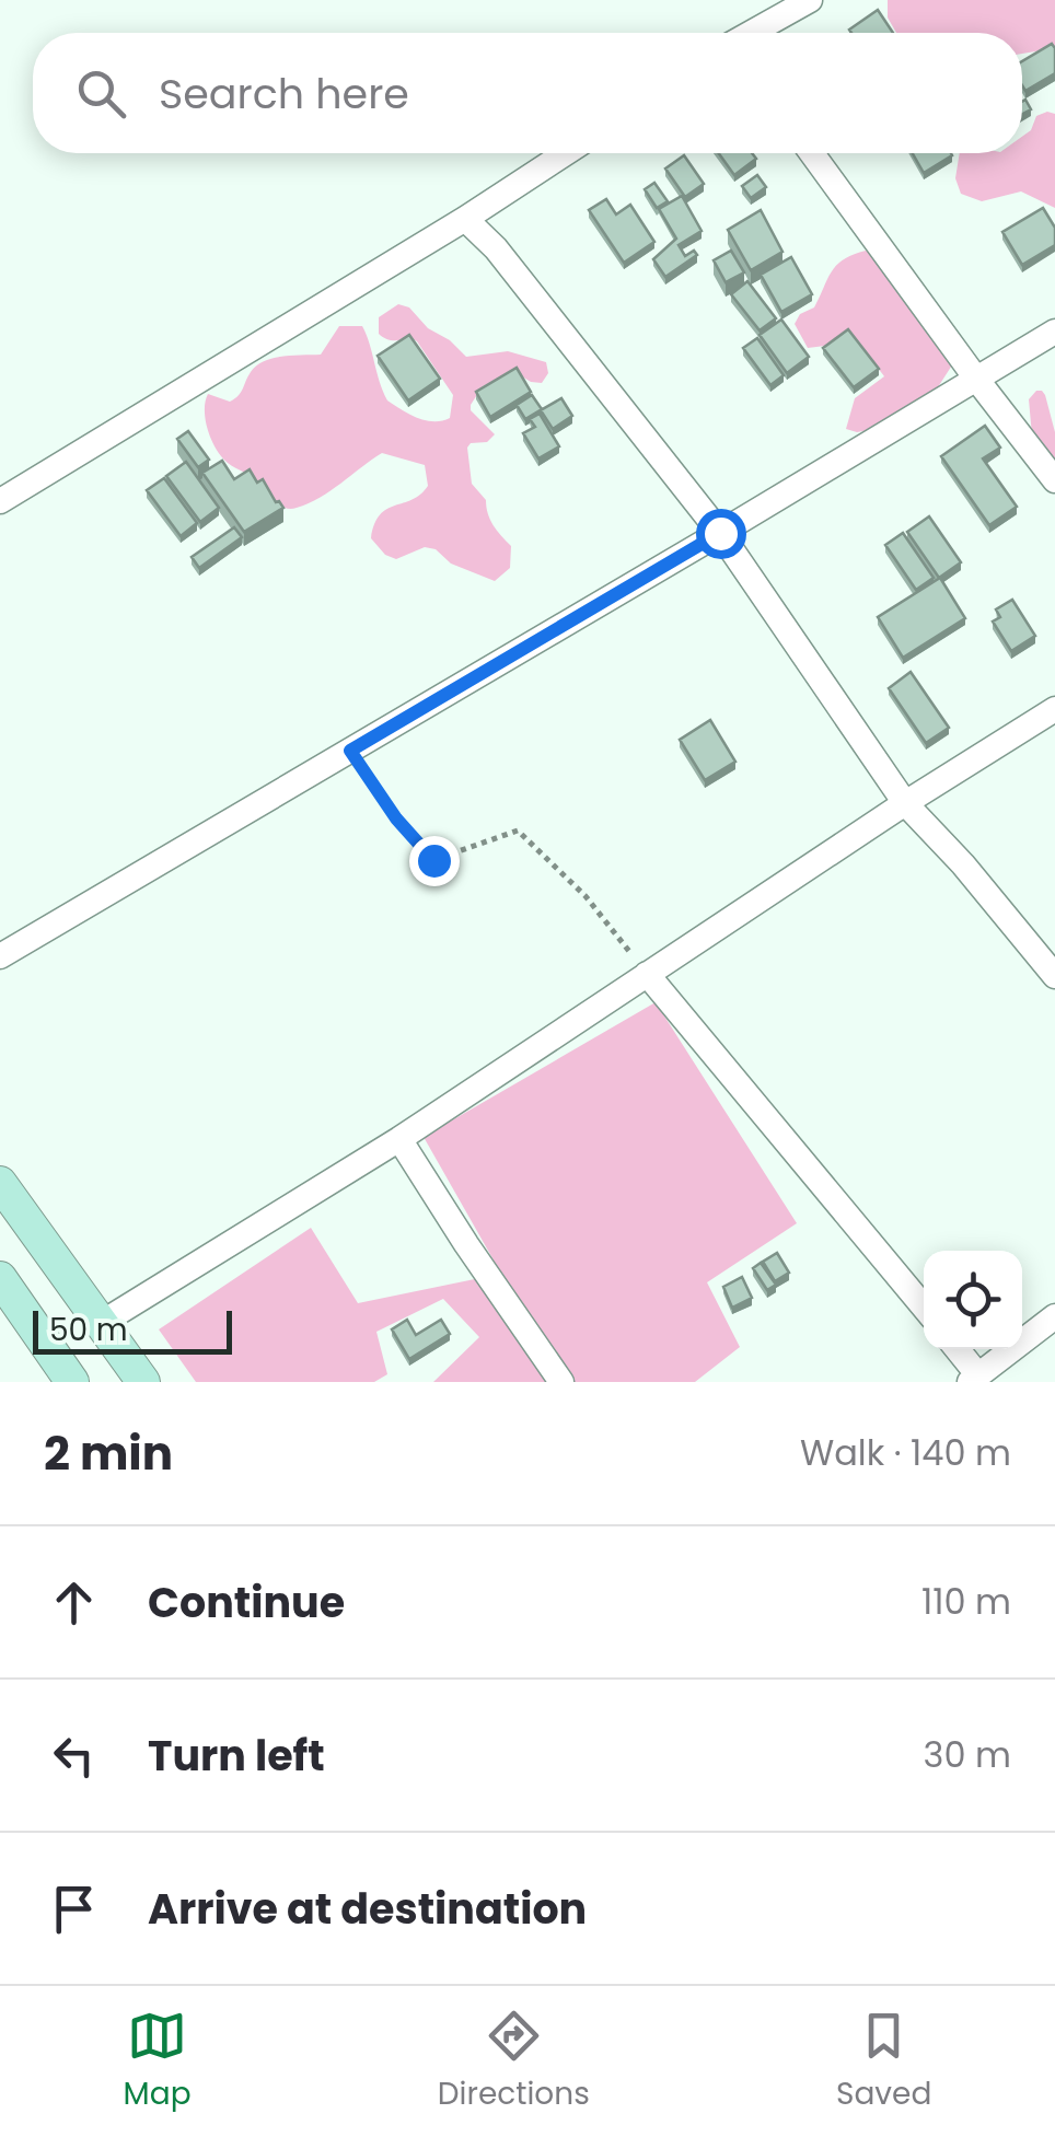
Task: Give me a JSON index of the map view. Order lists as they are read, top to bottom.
{
  "scale_bar": "50 m",
  "page": {
    "search": "Search here",
    "scale": "50 m",
    "heading": ["2 min", "Walk · 140 m"],
    "list": [
      ["Continue", "110 m"],
      ["Turn left", "30 m"],
      "Arrive at destination"
    ],
    "nav": ["Map", "Directions", "Saved"]
  }
}
